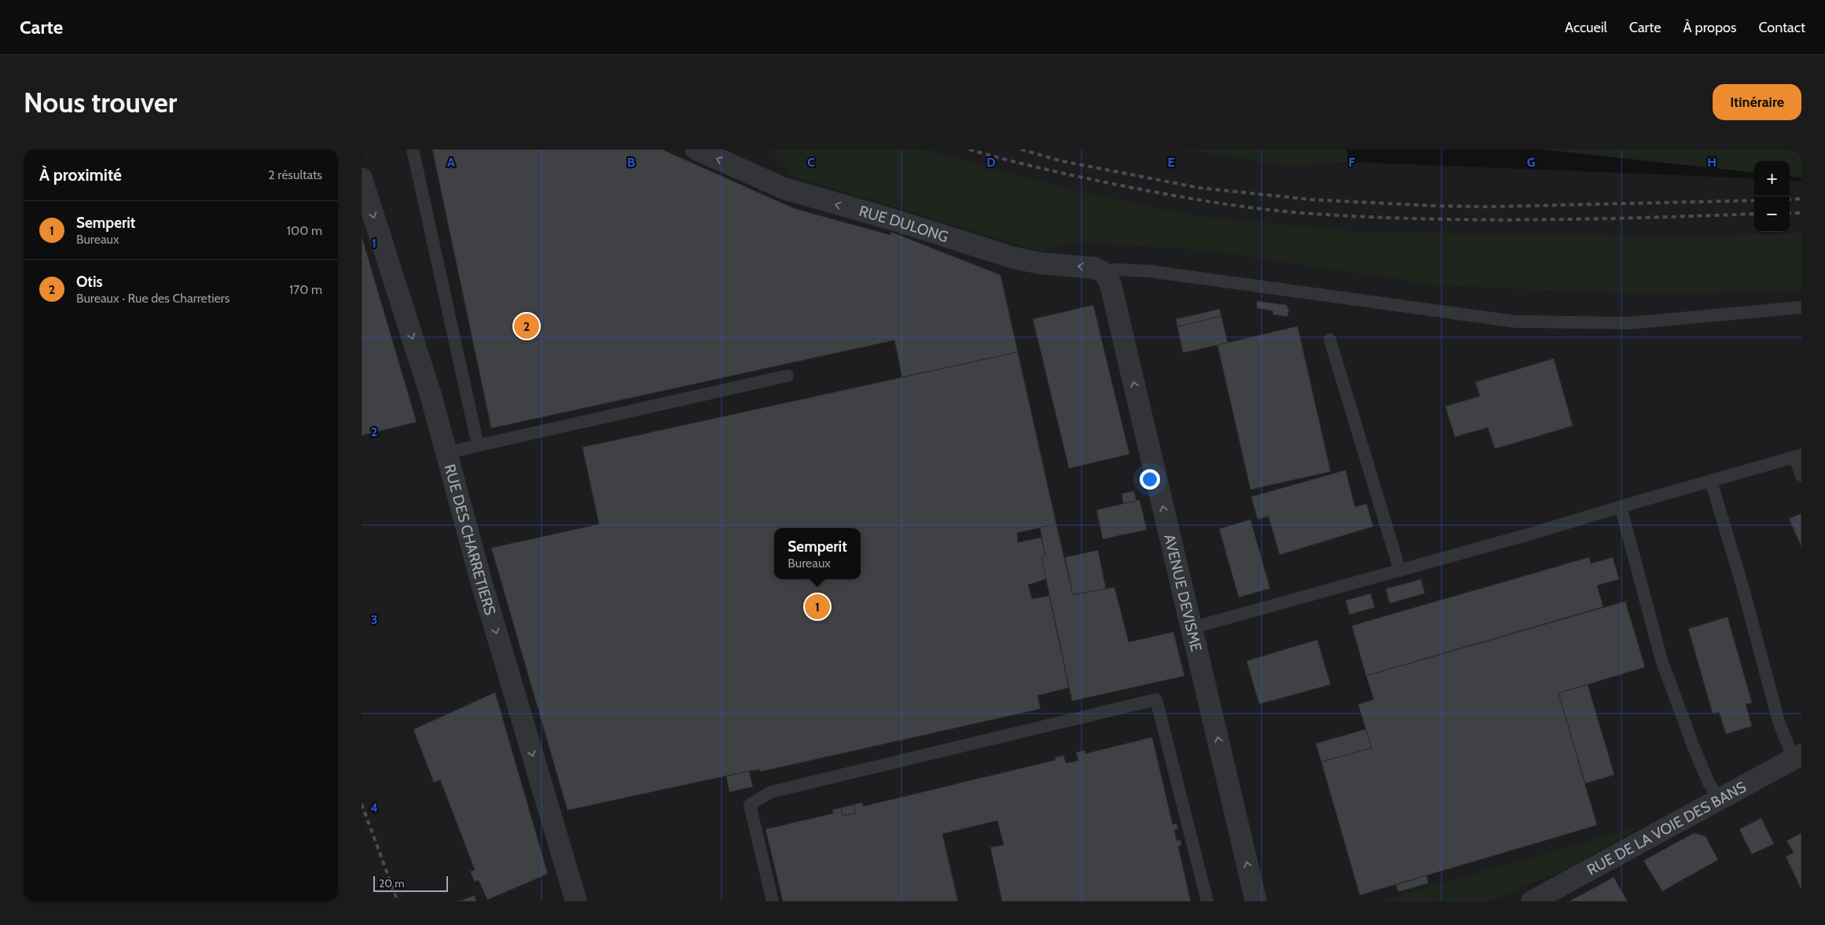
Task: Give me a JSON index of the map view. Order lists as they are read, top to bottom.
{
  "streets": {
    "street": [
      "RUE DULONG",
      "RUE DES CHARRETIERS",
      "AVENUE DEVISME",
      "RUE DE LA VOIE DES BANS"
    ]
  },
  "crossings": [
    ["RUE DULONG", "AVENUE DEVISME"]
  ],
  "one_way": ["RUE DULONG", "RUE DES CHARRETIERS", "AVENUE DEVISME"],
  "scale_bar": "20 m",
  "page": {
    "header": "Carte",
    "nav": [
      "Accueil",
      "Carte",
      "À propos",
      "Contact"
    ],
    "buttons": "Itinéraire",
    "title": "Nous trouver",
    "heading": ["À proximité", "2 résultats"],
    "map_buttons": ["+", "−"],
    "list": [
      {
        "mark": "1",
        "name": "Semperit",
        "note": "Bureaux",
        "value": "100 m"
      },
      {
        "mark": "2",
        "name": "Otis",
        "note": "Bureaux · Rue des Charretiers",
        "value": "170 m"
      }
    ],
    "pins": ["2", "1"],
    "popup": ["Semperit", "Bureaux"],
    "scale": "20 m"
  },
  "grid": {
    "columns": [
      "A",
      "B",
      "C",
      "D",
      "E",
      "F",
      "G",
      "H"
    ],
    "rows": [
      "1",
      "2",
      "3",
      "4"
    ]
  }
}
